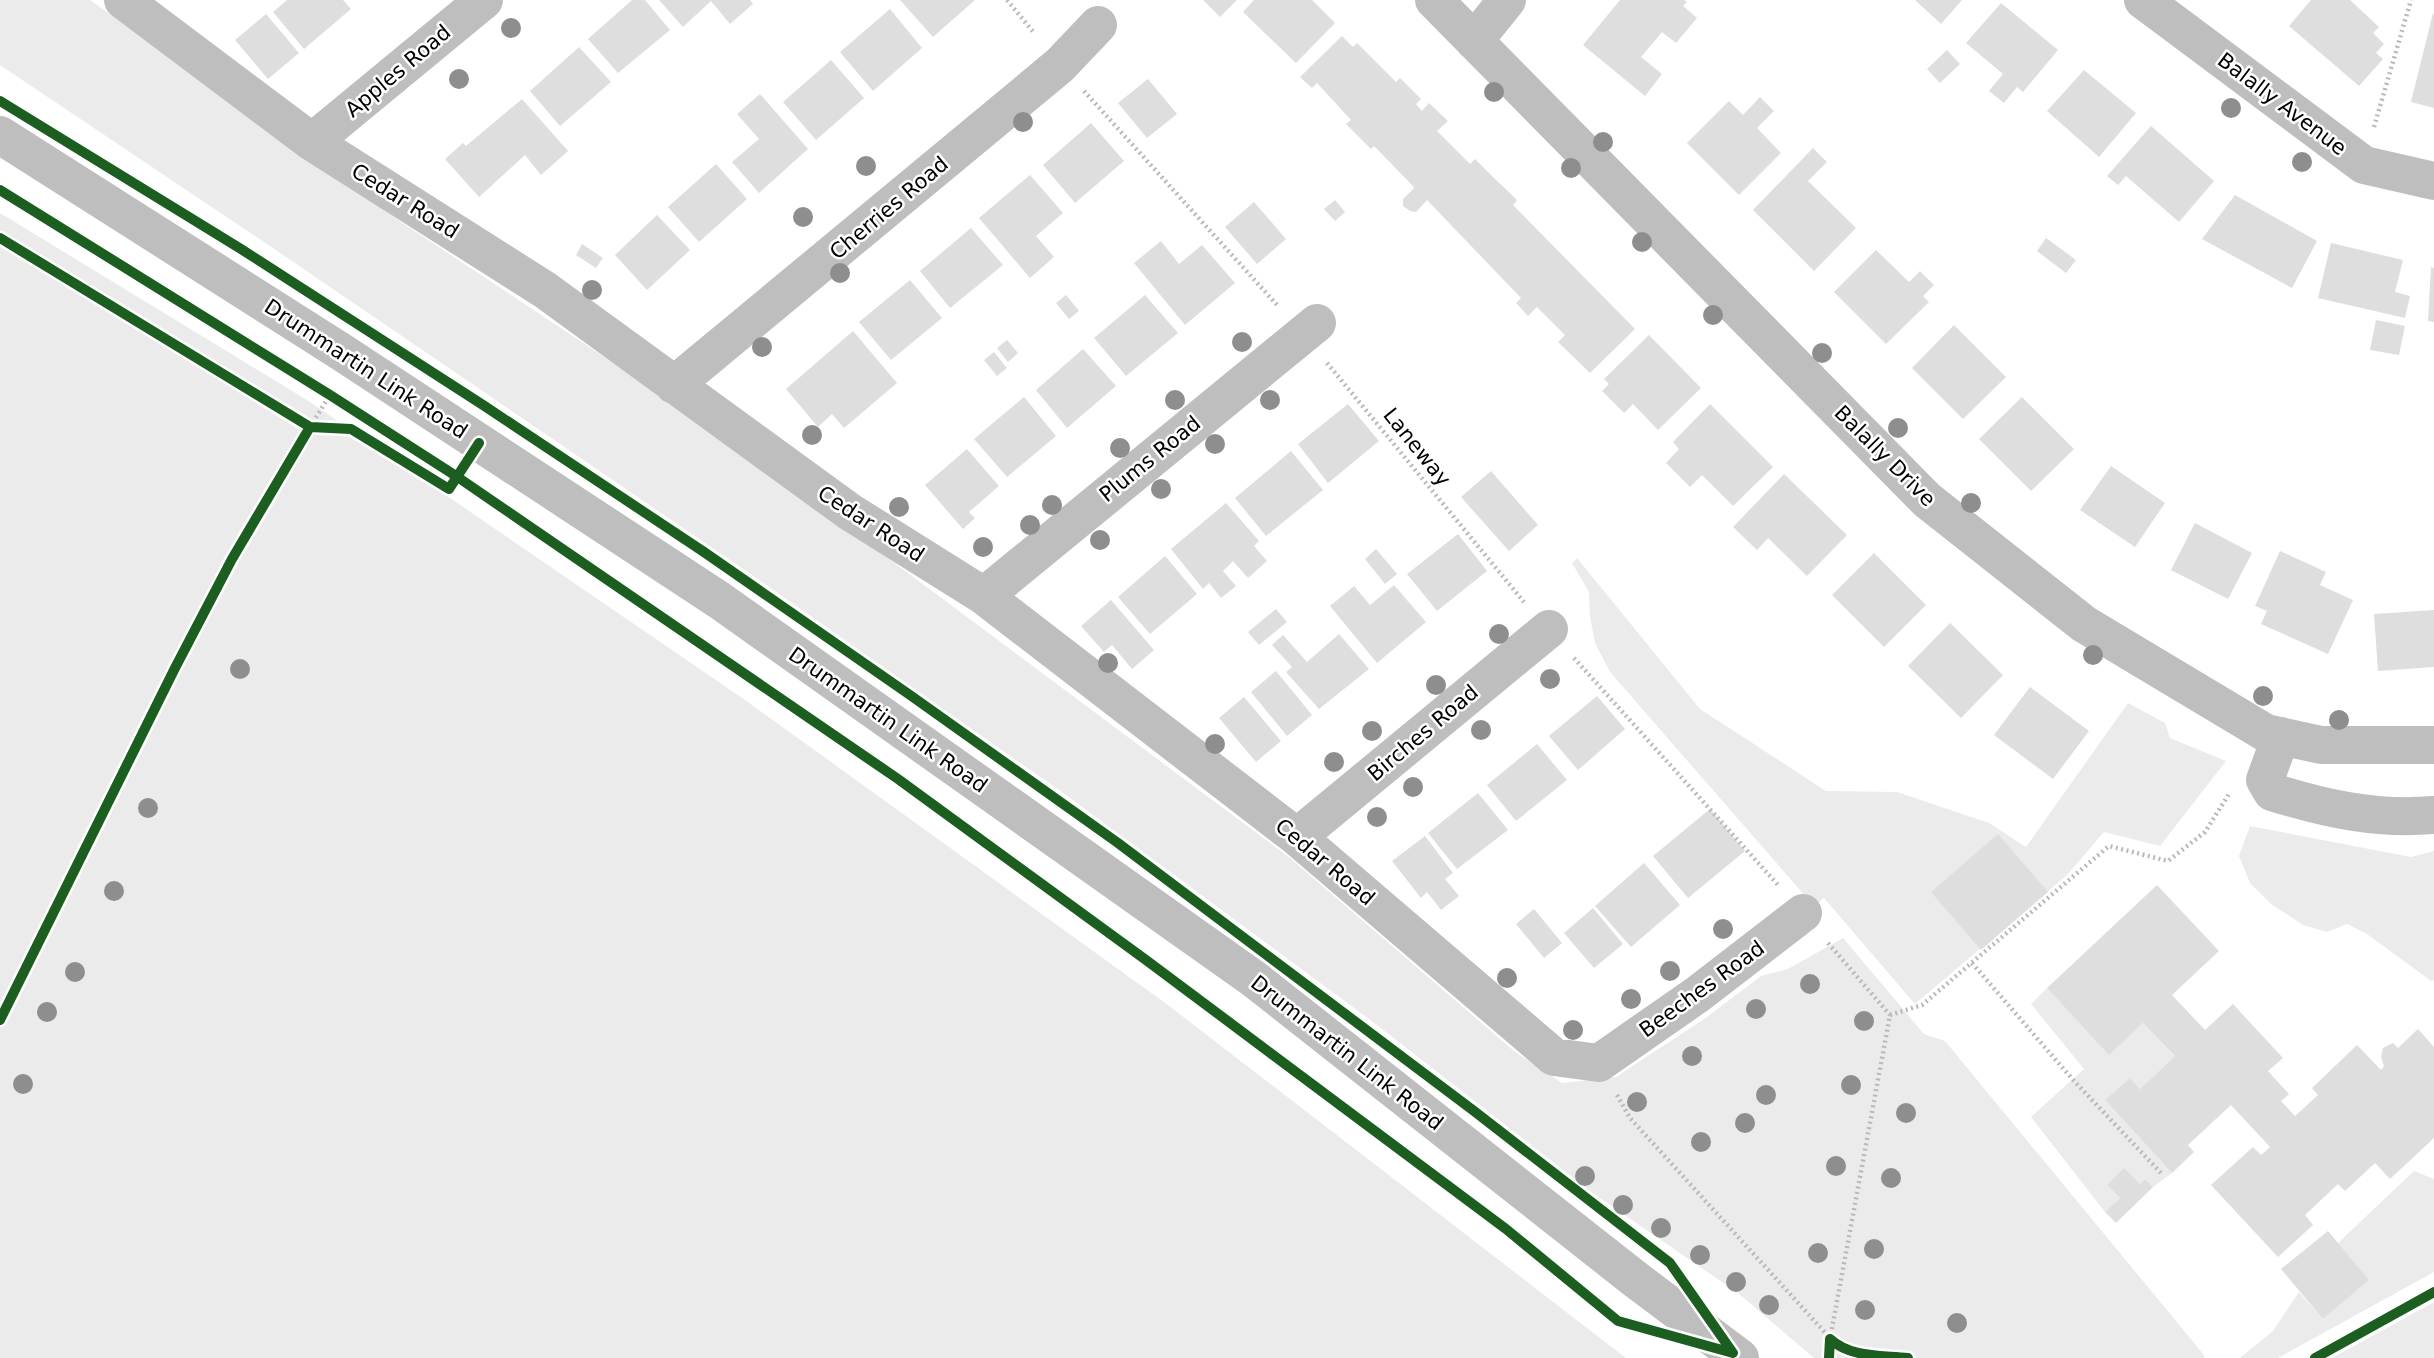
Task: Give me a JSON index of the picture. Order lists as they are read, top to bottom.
{
  "streets": {
    "street": [
      "Apples Road",
      "Balally Avenue",
      "Cedar Road",
      "Cherries Road",
      "Drummartin Link Road",
      "Balally Drive",
      "Plums Road",
      "Birches Road",
      "Beeches Road"
    ],
    "path": ["Laneway"]
  },
  "crossings": [
    ["Apples Road", "Cedar Road"],
    ["Cedar Road", "Cherries Road"],
    ["Cedar Road", "Plums Road"],
    ["Cedar Road", "Birches Road"],
    ["Cedar Road", "Beeches Road"],
    ["Cherries Road", "Laneway"],
    ["Laneway", "Plums Road"],
    ["Laneway", "Birches Road"],
    ["Laneway", "Beeches Road"]
  ]
}
